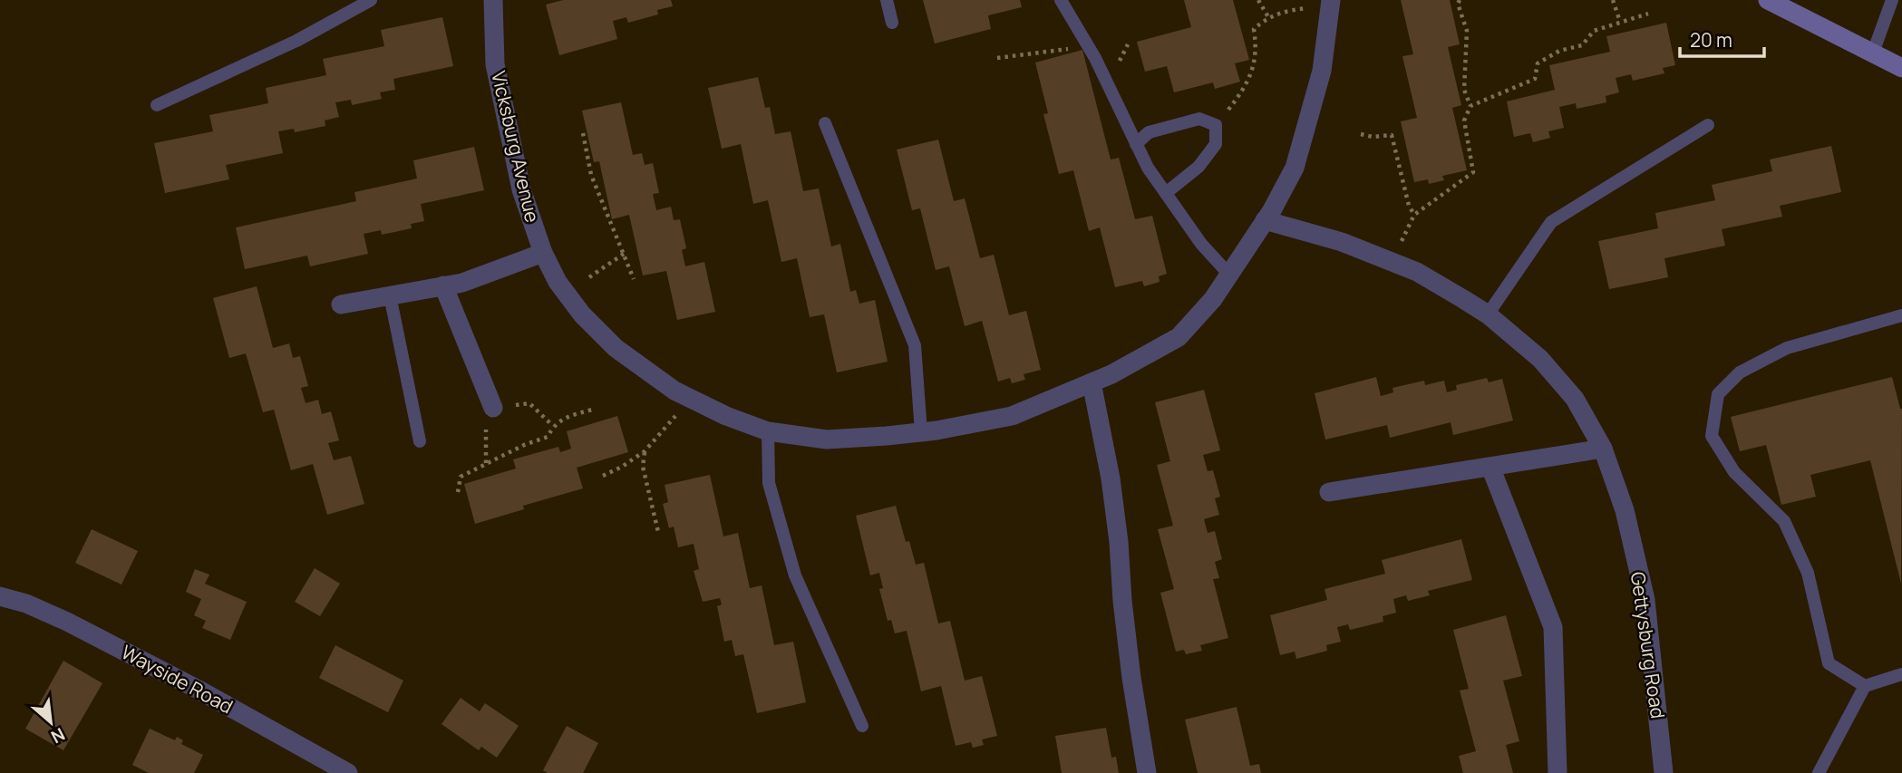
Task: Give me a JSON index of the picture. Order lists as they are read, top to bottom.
{
  "streets": {
    "street": ["Vicksburg Avenue", "Gettysburg Road", "Wayside Road"]
  },
  "crossings": [
    ["Vicksburg Avenue", "Gettysburg Road"]
  ],
  "scale_bar": "20 m",
  "north": "bottom right"
}
